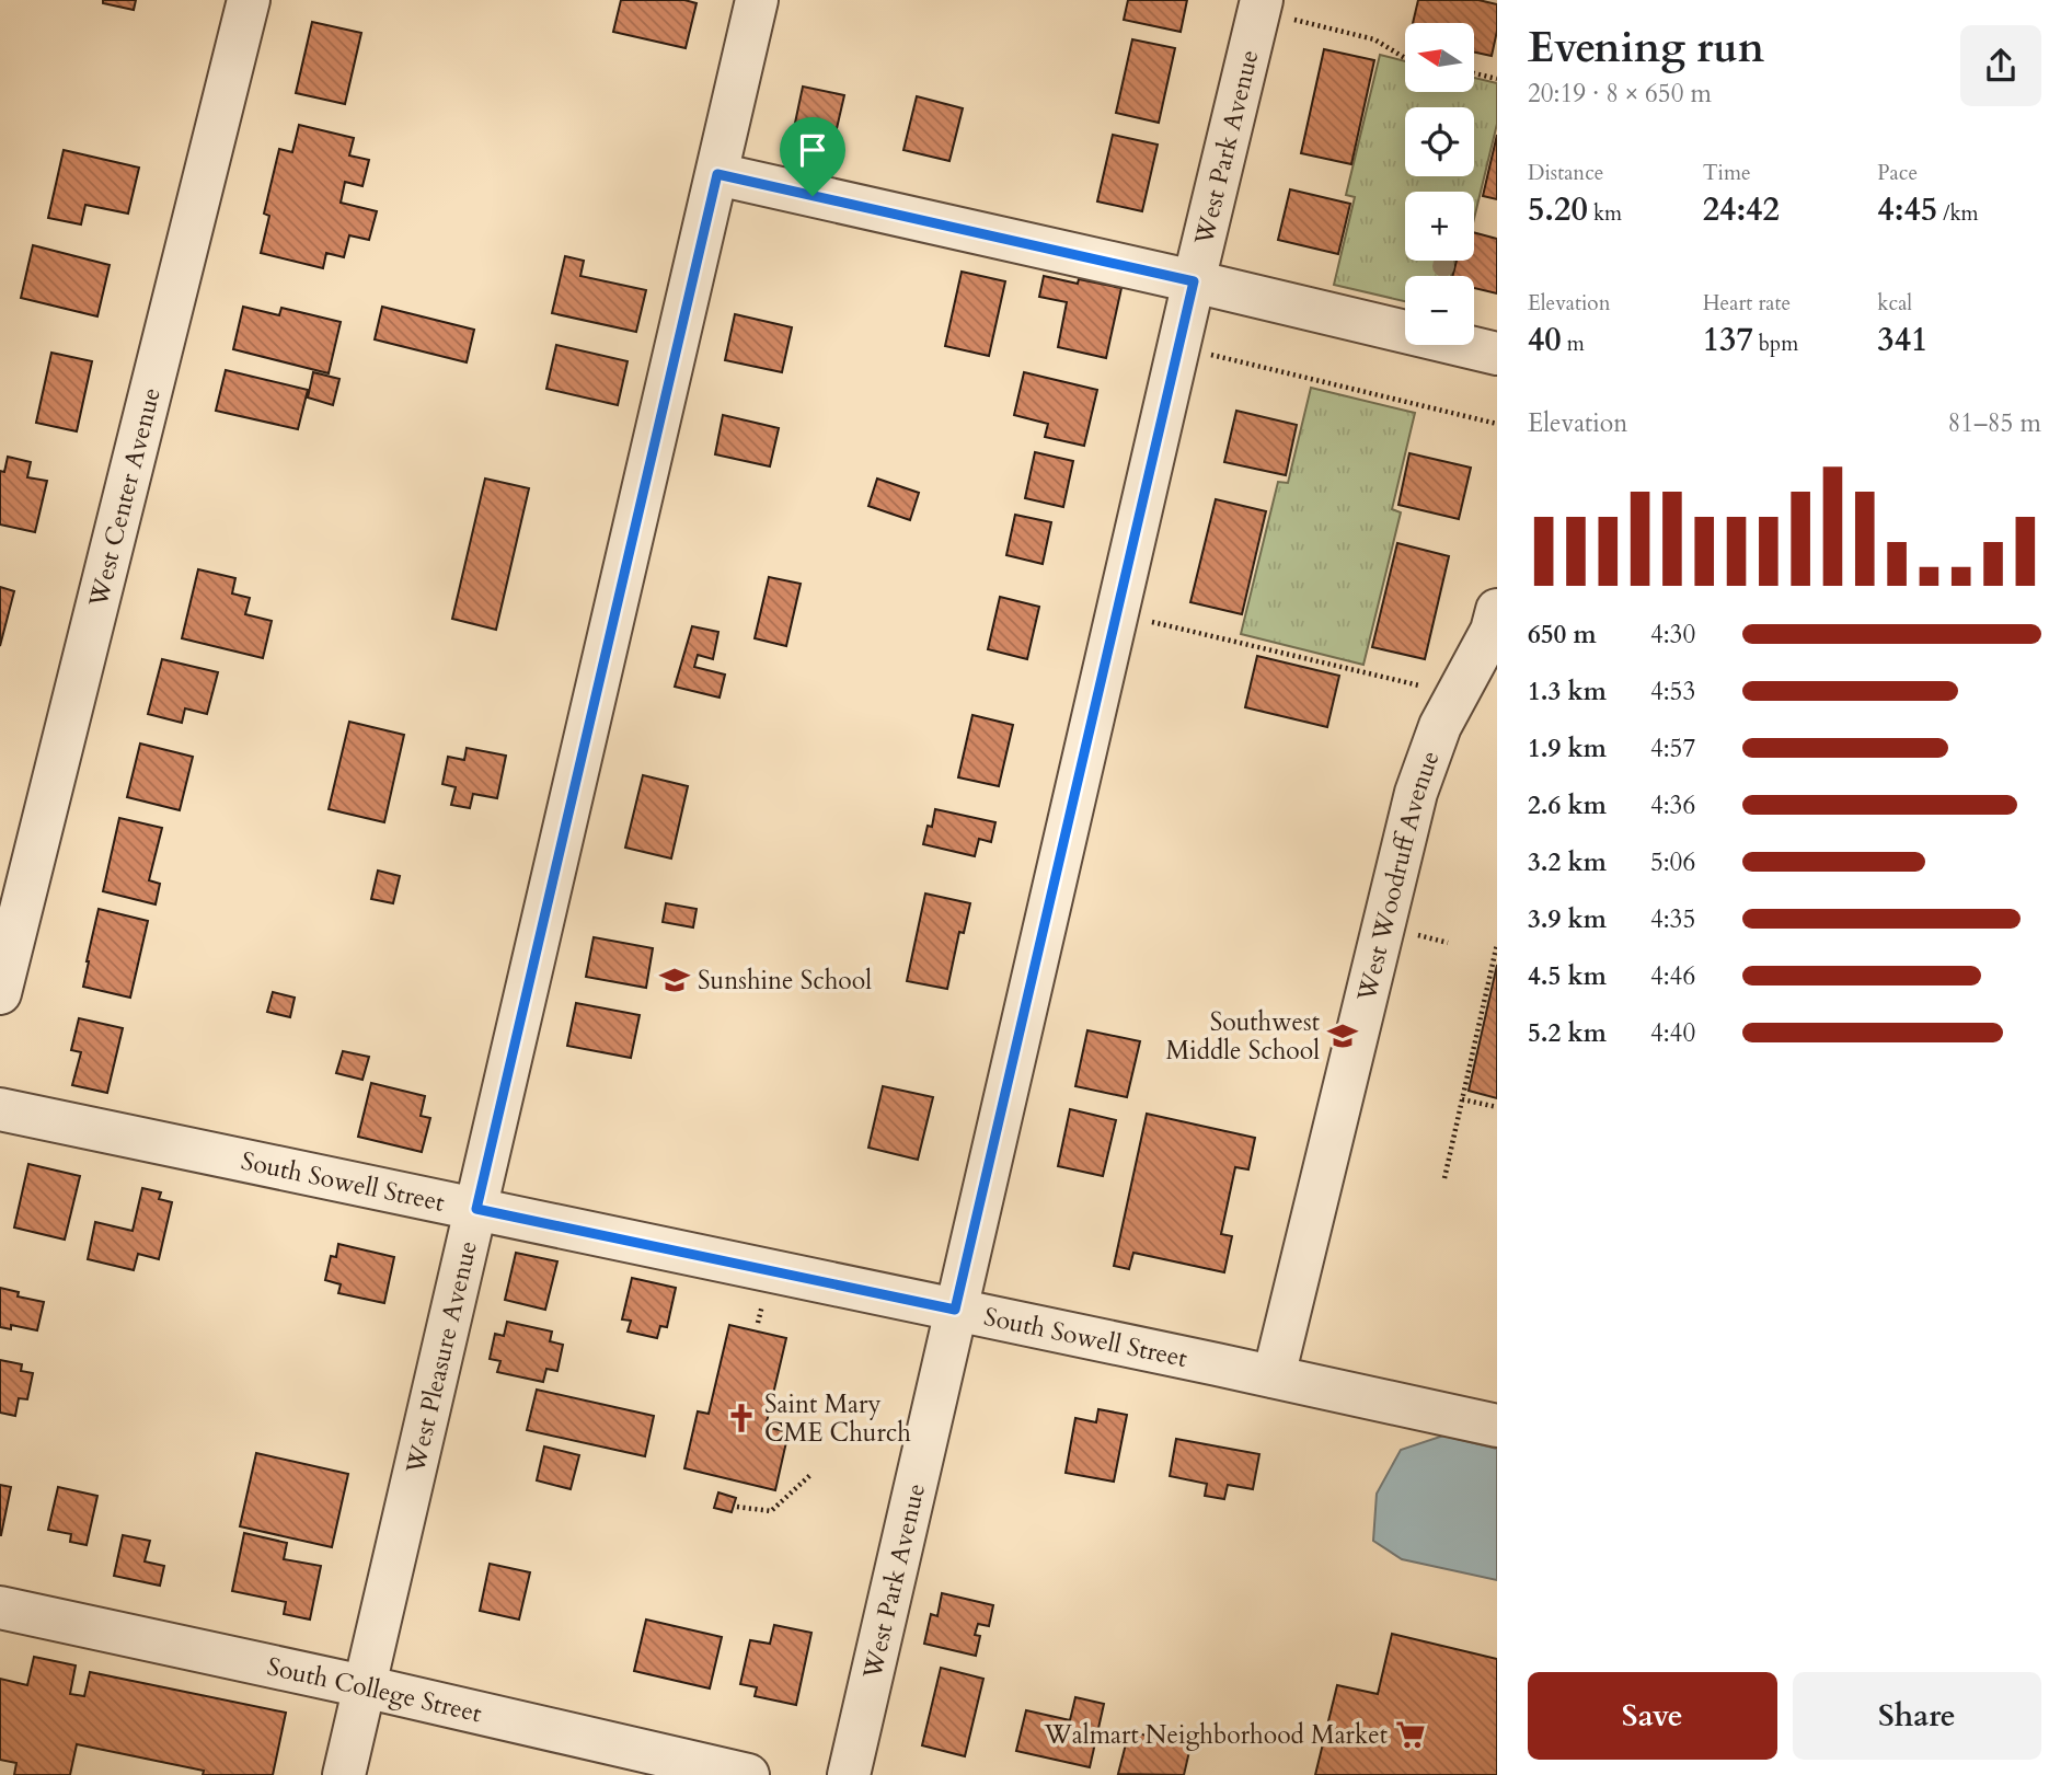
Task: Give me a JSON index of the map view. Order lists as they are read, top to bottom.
{
  "streets": {
    "street": [
      "West Park Avenue",
      "West Center Avenue",
      "West Woodruff Avenue",
      "South Sowell Street",
      "West Pleasure Avenue",
      "South College Street"
    ]
  },
  "crossings": [
    ["West Park Avenue", "South Sowell Street"],
    ["West Woodruff Avenue", "South Sowell Street"],
    ["South Sowell Street", "West Pleasure Avenue"],
    ["West Pleasure Avenue", "South College Street"]
  ],
  "places": {
    "school or university": ["Sunshine School", "Southwest Middle School"],
    "church": ["Saint Mary CME Church"],
    "supermarket": ["Walmart Neighborhood Market"]
  },
  "north": "left",
  "page": {
    "heading": ["Evening run", "20:19 · 8 × 650 m"],
    "map_buttons": ["+", "−"],
    "stats": [
      ["Distance", "5.20 km"],
      ["Time", "24:42"],
      ["Pace", "4:45 /km"],
      ["Elevation", "40 m"],
      ["Heart rate", "137 bpm"],
      ["kcal", "341"]
    ],
    "chart": ["Elevation", "81–85 m"],
    "list": [
      {
        "name": "650 m",
        "note": "4:30"
      },
      {
        "name": "1.3 km",
        "note": "4:53"
      },
      {
        "name": "1.9 km",
        "note": "4:57"
      },
      {
        "name": "2.6 km",
        "note": "4:36"
      },
      {
        "name": "3.2 km",
        "note": "5:06"
      },
      {
        "name": "3.9 km",
        "note": "4:35"
      },
      {
        "name": "4.5 km",
        "note": "4:46"
      },
      {
        "name": "5.2 km",
        "note": "4:40"
      }
    ],
    "buttons": ["Save", "Share"]
  }
}
